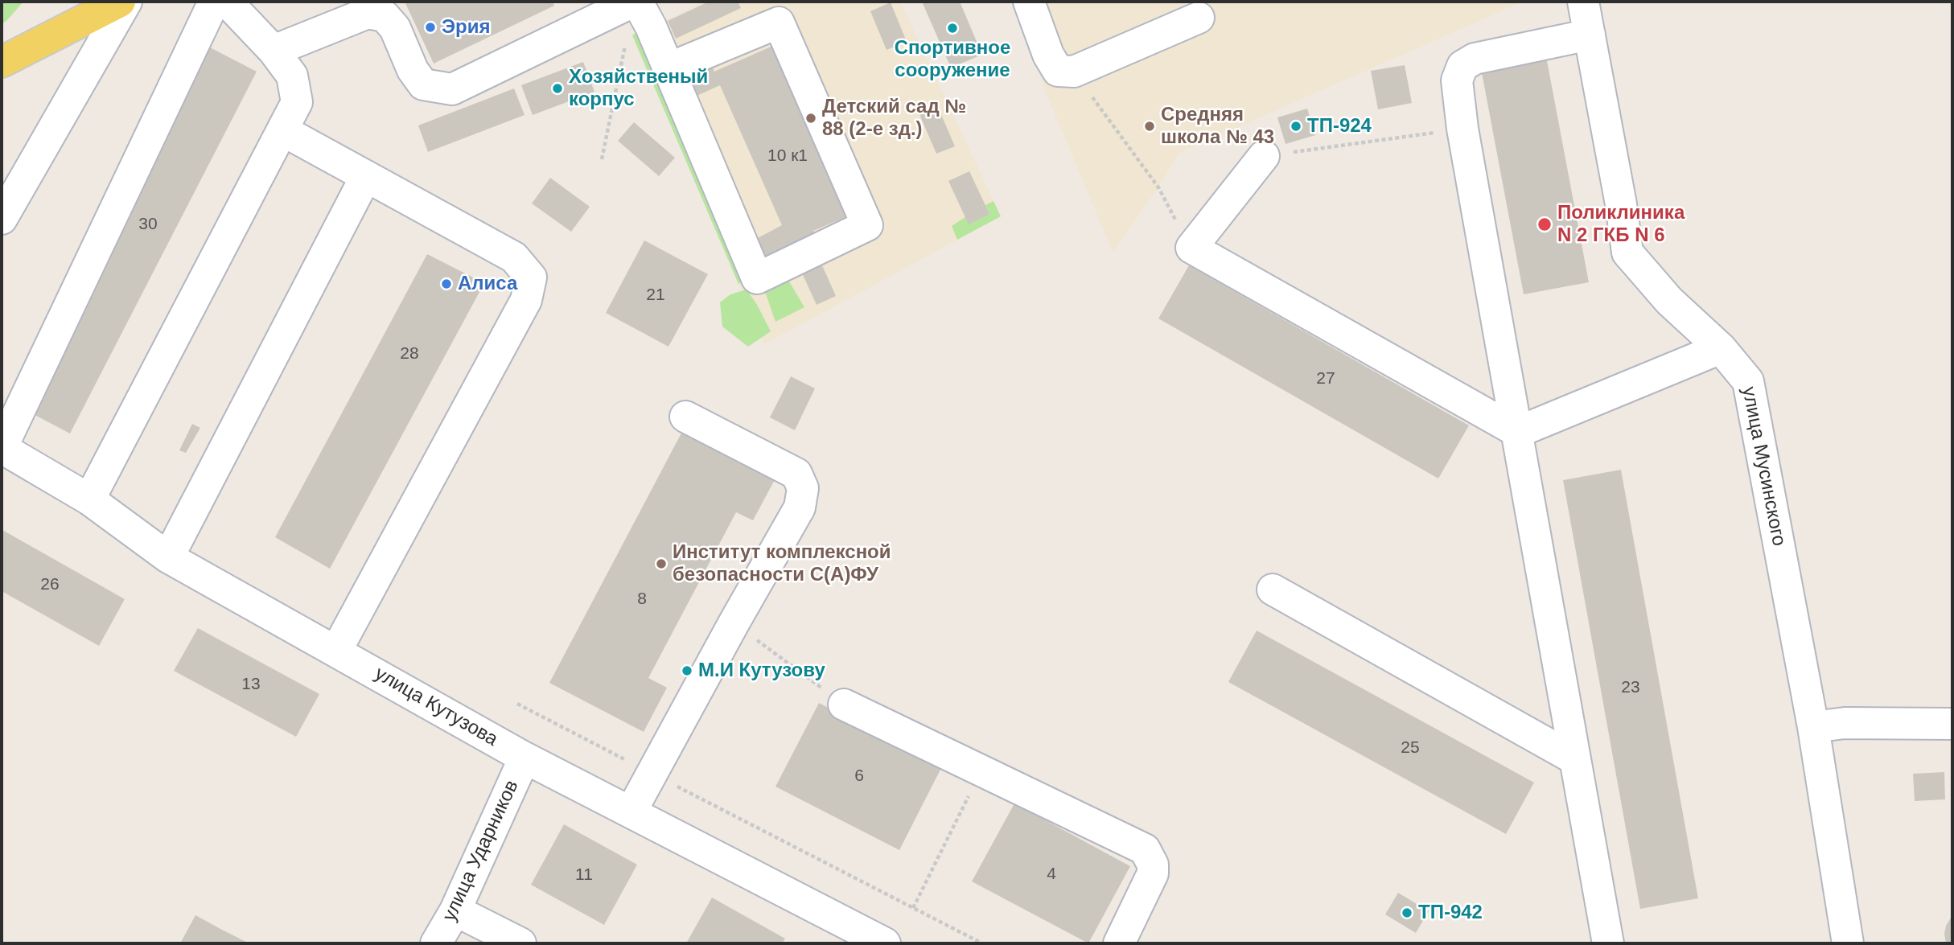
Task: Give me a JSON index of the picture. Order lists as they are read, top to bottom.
{
  "streets": {
    "street": ["улица Мусинского", "улица Кутузова", "улица Ударников"]
  },
  "crossings": [
    ["улица Кутузова", "улица Ударников"]
  ],
  "places": [
    "Эрия",
    "Спортивное сооружение",
    "Хозяйственый корпус",
    "Детский сад № 88 (2-е зд.)",
    "Средняя школа № 43",
    "ТП-924",
    "Поликлиника N 2 ГКБ N 6",
    "Алиса",
    "Институт комплексной безопасности С(А)ФУ",
    "М.И Кутузову",
    "ТП-942"
  ],
  "house_numbers": [
    "10 к1",
    "30",
    "21",
    "28",
    "27",
    "26",
    "8",
    "13",
    "23",
    "25",
    "6",
    "4",
    "11"
  ]
}
